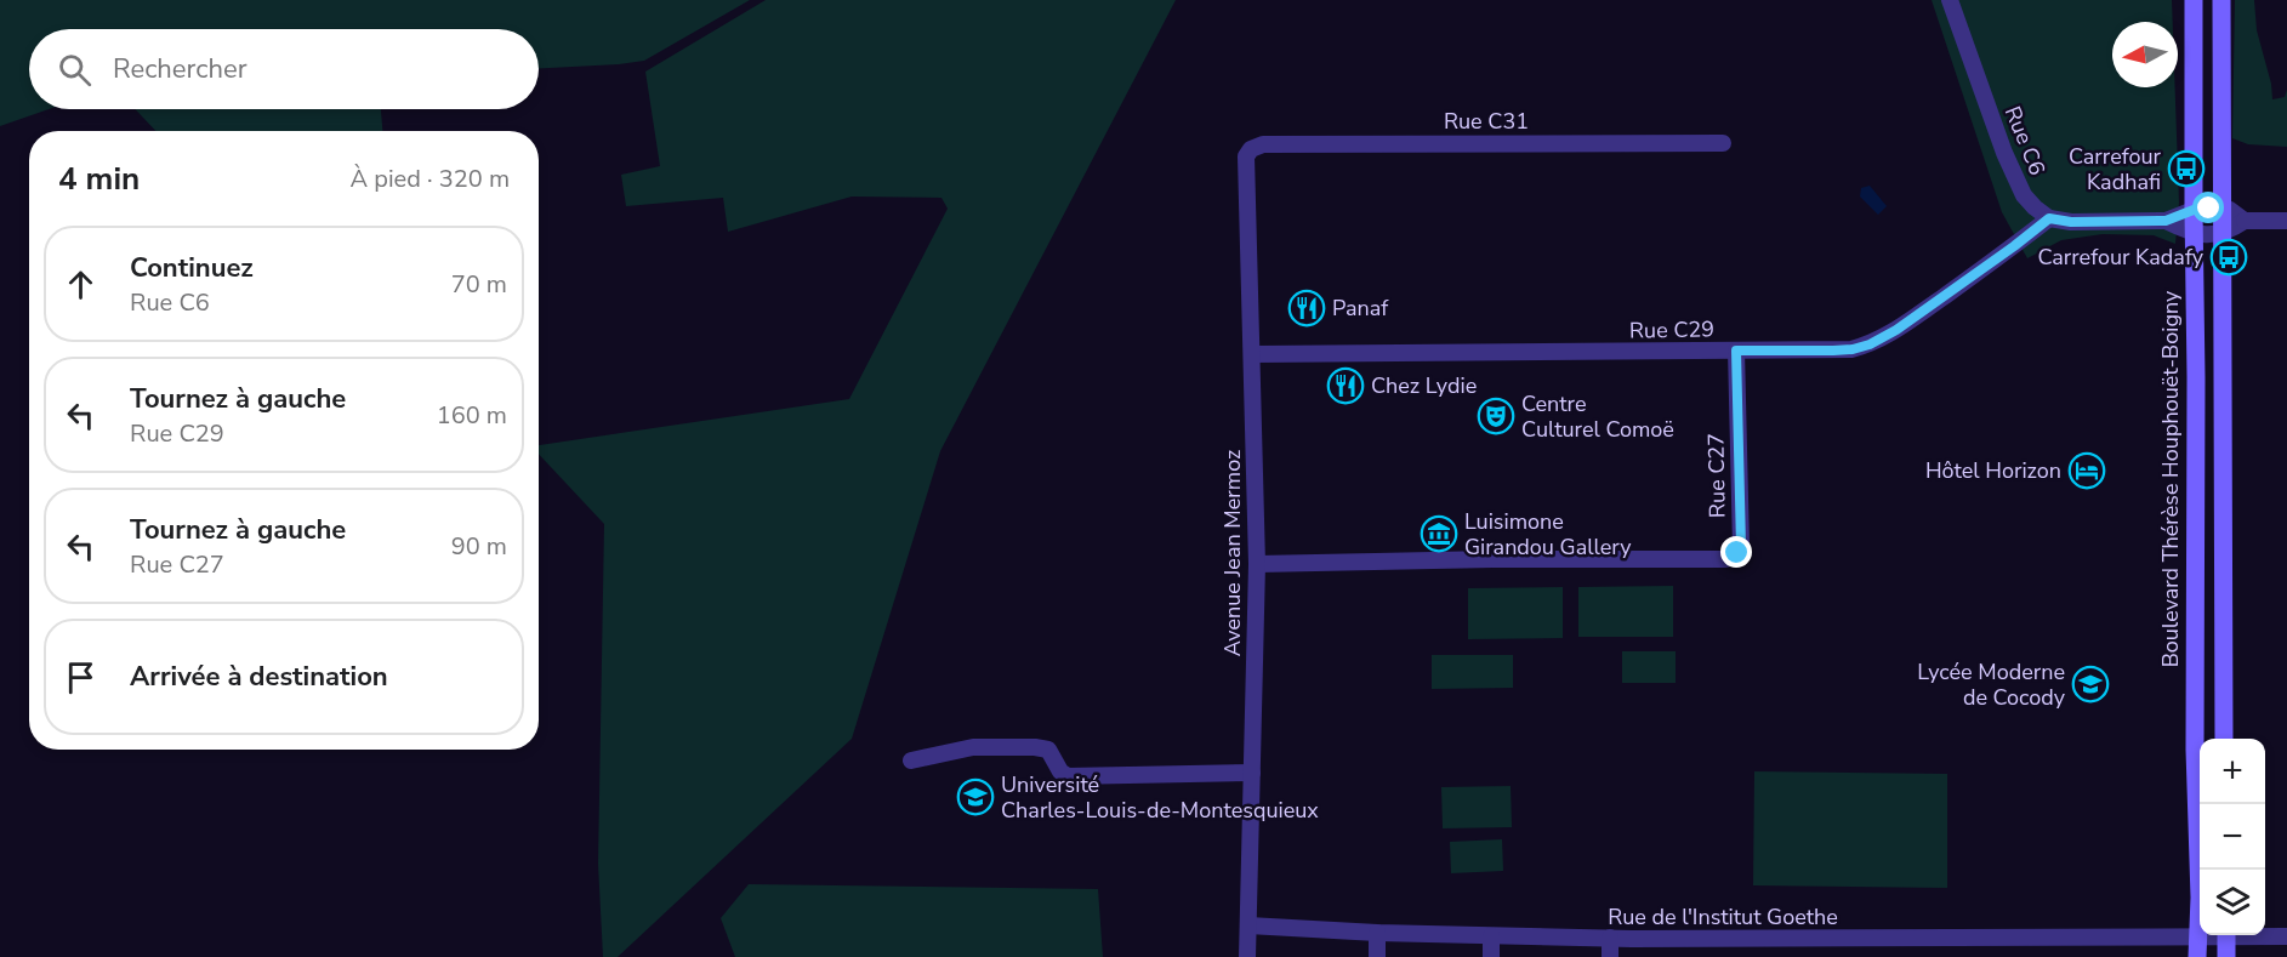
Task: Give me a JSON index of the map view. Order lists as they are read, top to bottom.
{
  "streets": {
    "main road": ["Boulevard Thérèse Houphouët-Boigny"],
    "street": [
      "Rue C31",
      "Rue C6",
      "Rue C29",
      "Rue C27",
      "Avenue Jean Mermoz",
      "Rue de l'Institut Goethe"
    ]
  },
  "crossings": [
    ["Rue C31", "Avenue Jean Mermoz"],
    ["Rue C6", "Rue C29"],
    ["Rue C29", "Rue C27"],
    ["Rue C29", "Avenue Jean Mermoz"],
    ["Rue C27", "Avenue Jean Mermoz"],
    ["Boulevard Thérèse Houphouët-Boigny", "Rue de l'Institut Goethe"],
    ["Avenue Jean Mermoz", "Rue de l'Institut Goethe"]
  ],
  "places": {
    "bus stop": ["Carrefour Kadhafi", "Carrefour Kadafy"],
    "restaurant": ["Panaf", "Chez Lydie"],
    "theatre": ["Centre Culturel Comoë"],
    "hotel": ["Hôtel Horizon"],
    "museum": ["Luisimone Girandou Gallery"],
    "school or university": ["Lycée Moderne de Cocody", "Université Charles-Louis-de-Montesquieux"]
  },
  "north": "left",
  "page": {
    "search": "Rechercher",
    "heading": ["4 min", "À pied · 320 m"],
    "list": [
      ["Continuez", "Rue C6", "70 m"],
      ["Tournez à gauche", "Rue C29", "160 m"],
      ["Tournez à gauche", "Rue C27", "90 m"],
      "Arrivée à destination"
    ],
    "map_buttons": ["+", "−"]
  }
}
